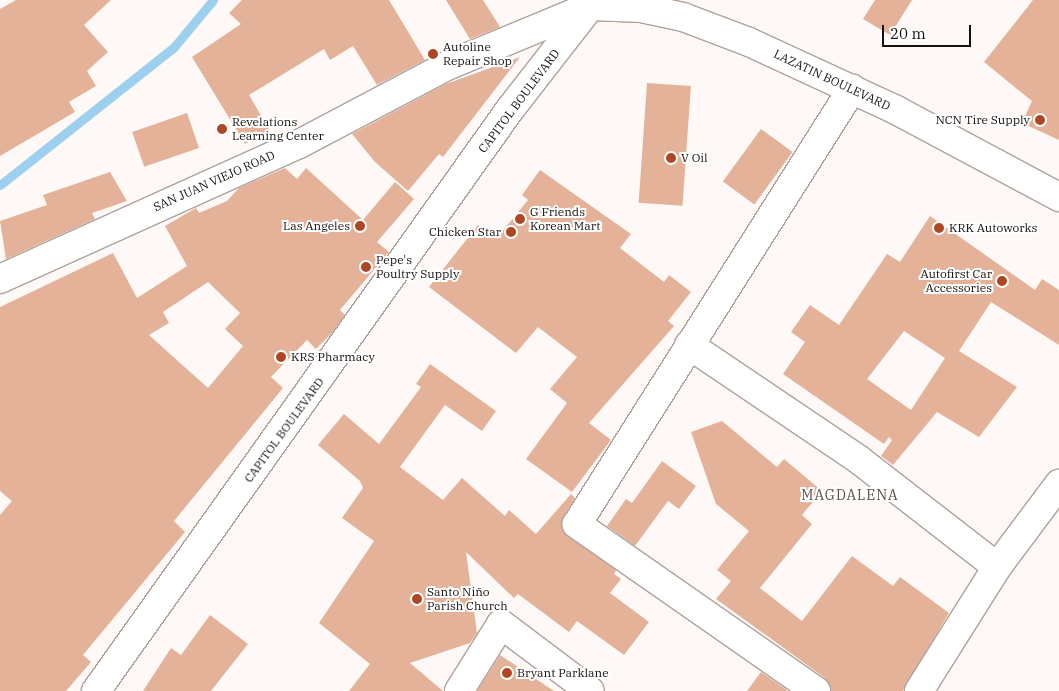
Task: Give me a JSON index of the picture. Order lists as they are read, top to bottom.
{
  "streets": {
    "street": ["LAZATIN BOULEVARD", "CAPITOL BOULEVARD", "SAN JUAN VIEJO ROAD"]
  },
  "crossings": [
    ["LAZATIN BOULEVARD", "CAPITOL BOULEVARD"],
    ["LAZATIN BOULEVARD", "SAN JUAN VIEJO ROAD"],
    ["CAPITOL BOULEVARD", "SAN JUAN VIEJO ROAD"]
  ],
  "districts": ["MAGDALENA"],
  "places": [
    "Autoline Repair Shop",
    "NCN Tire Supply",
    "Revelations Learning Center",
    "V Oil",
    "G Friends Korean Mart",
    "Las Angeles",
    "KRK Autoworks",
    "Chicken Star",
    "Pepe's Poultry Supply",
    "Autofirst Car Accessories",
    "KRS Pharmacy",
    "Santo Niño Parish Church",
    "Bryant Parklane"
  ],
  "scale_bar": "20 m"
}
